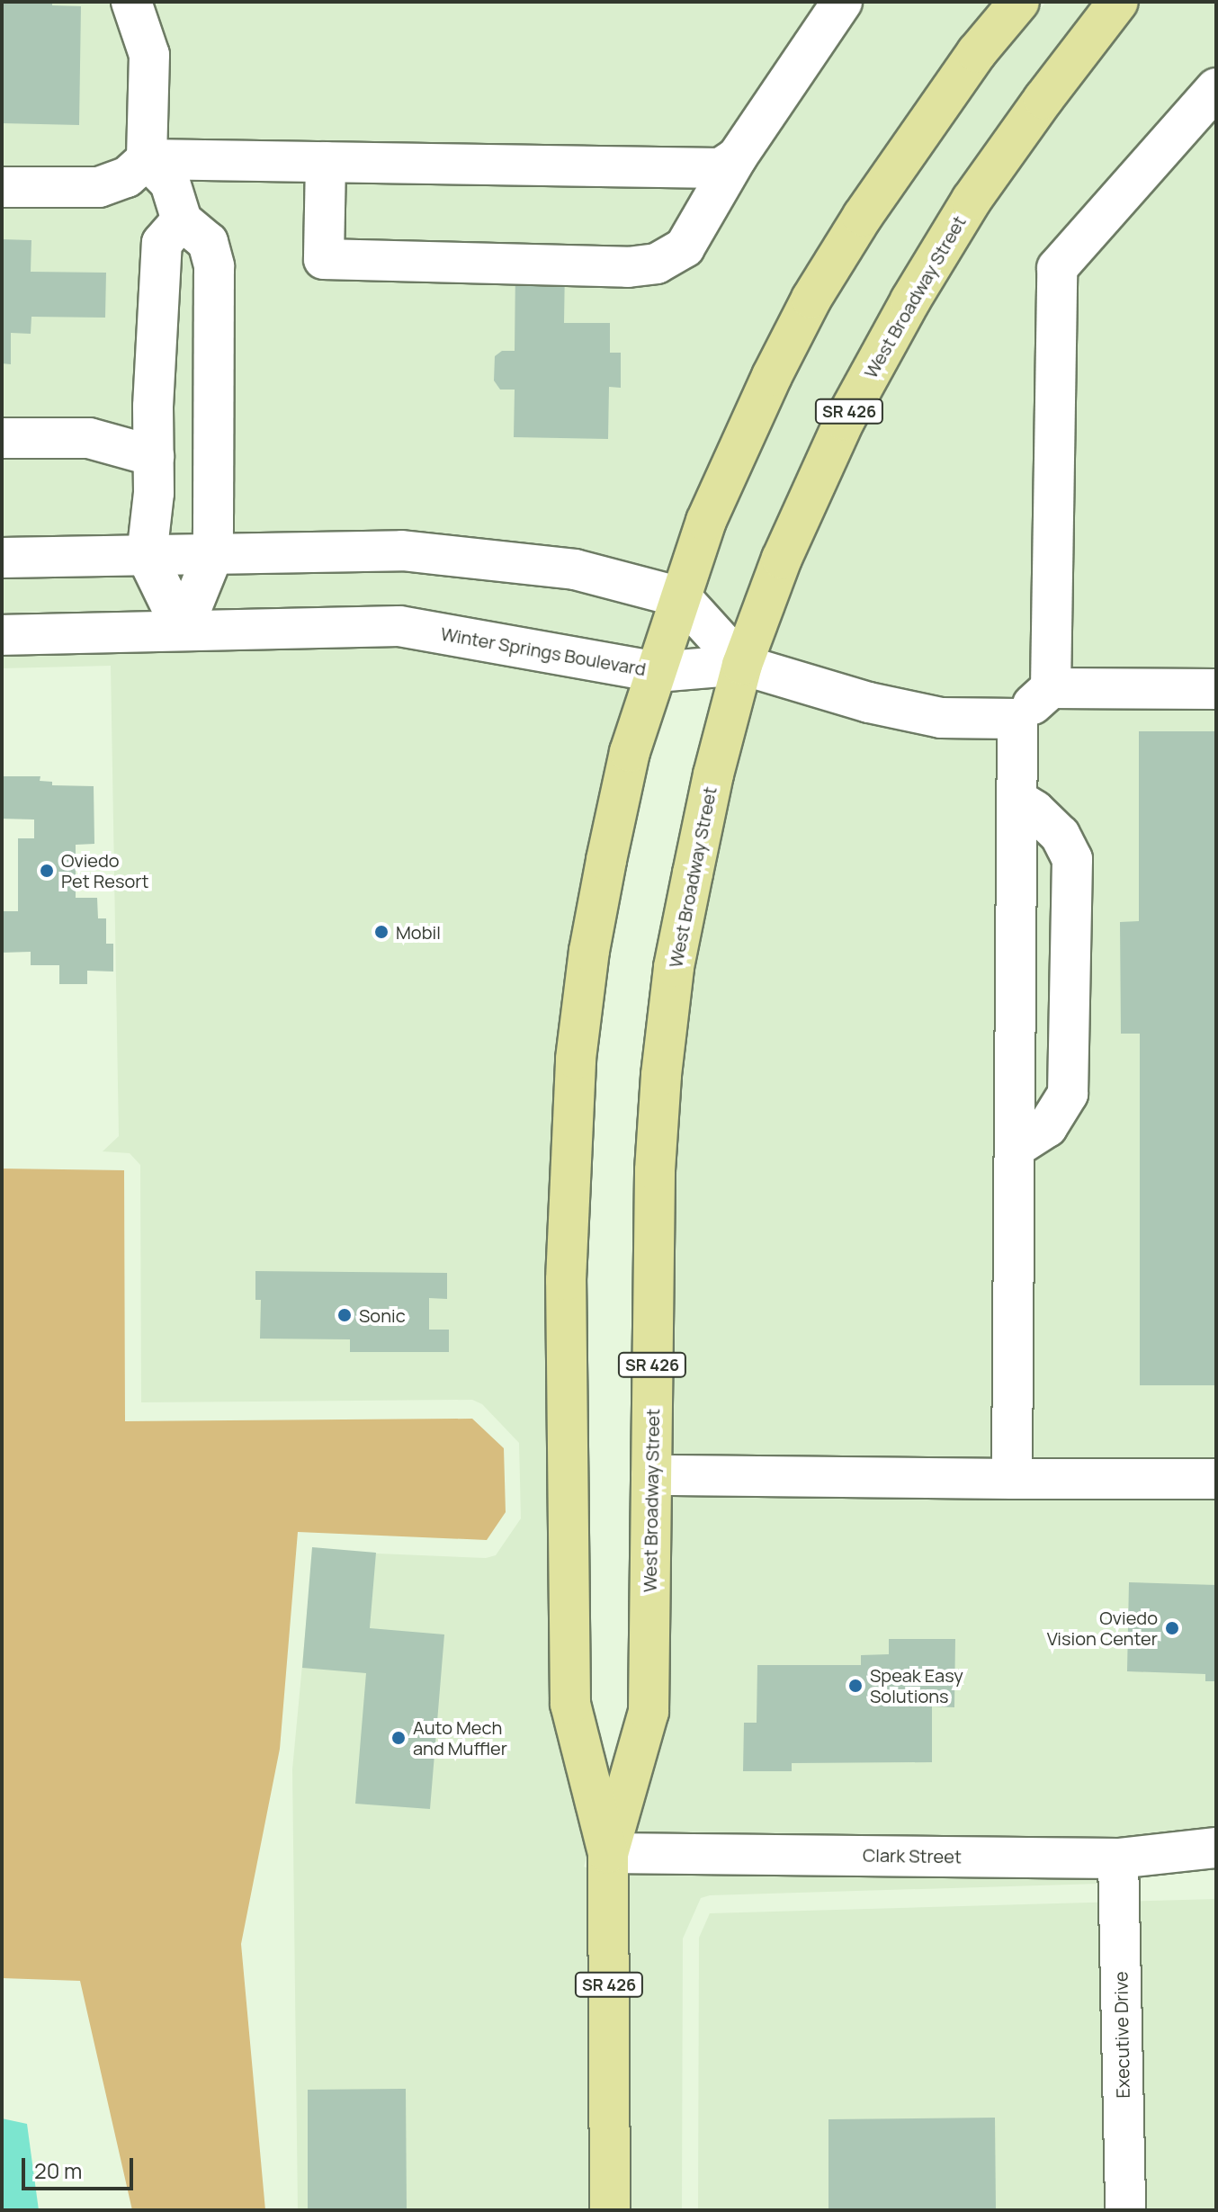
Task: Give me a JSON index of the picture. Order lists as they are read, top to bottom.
{
  "streets": {
    "main road": ["West Broadway Street", "SR 426"],
    "street": ["Winter Springs Boulevard", "Clark Street", "Executive Drive"]
  },
  "crossings": [
    ["West Broadway Street", "Winter Springs Boulevard"],
    ["West Broadway Street", "Clark Street"],
    ["Clark Street", "Executive Drive"]
  ],
  "places": [
    "Oviedo Pet Resort",
    "Mobil",
    "Sonic",
    "Oviedo Vision Center",
    "Speak Easy Solutions",
    "Auto Mech and Muffler"
  ],
  "scale_bar": "20 m"
}
